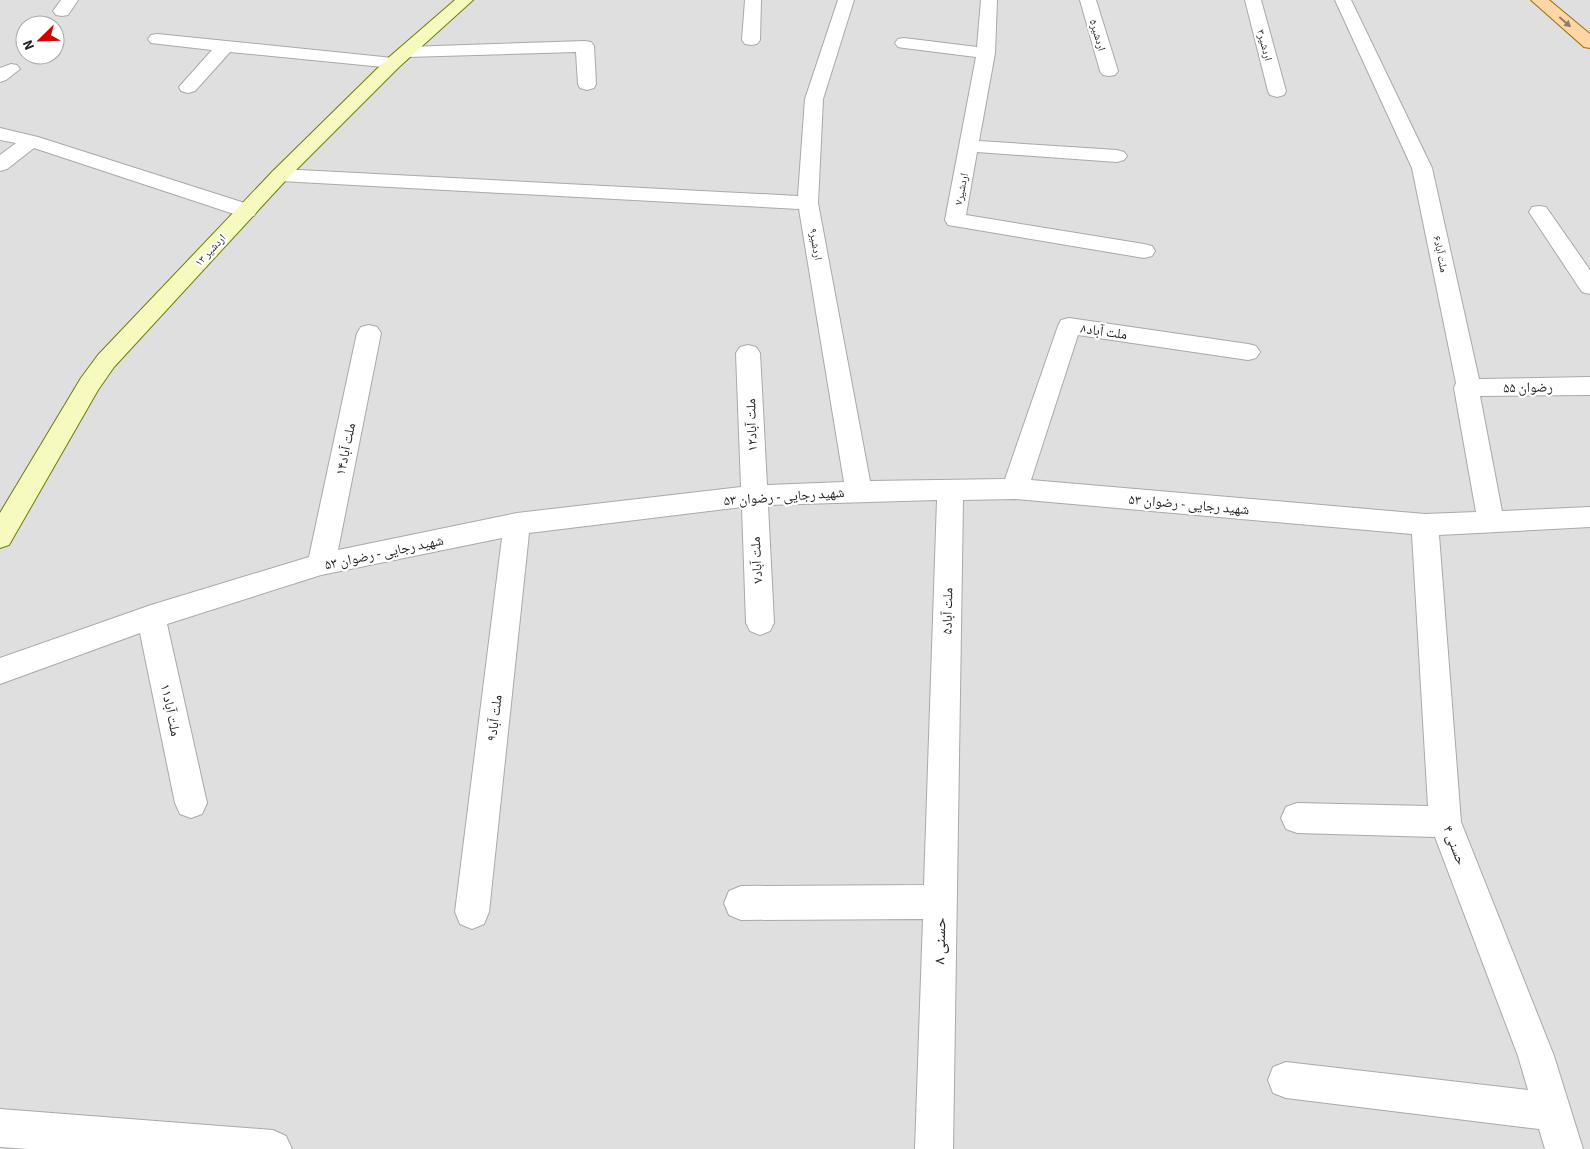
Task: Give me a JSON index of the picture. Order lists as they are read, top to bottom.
{
  "streets": {
    "street": [
      "اردشیر۵",
      "اردشیر۳",
      "اردشیر۷",
      "اردشیر۹",
      "اردشیر ۱۳",
      "ملت آباد۶",
      "ملت آباد۸",
      "رضوان ۵۵",
      "ملت آباد۱۲",
      "ملت آباد۱۴",
      "شهید رجایی - رضوان ۵۳",
      "ملت آباد۷",
      "ملت آباد۵",
      "ملت آباد۱۱",
      "ملت آباد۹",
      "حسنی ۴",
      "حسنی ۸"
    ]
  },
  "crossings": [
    ["اردشیر۹", "شهید رجایی - رضوان ۵۳"],
    ["ملت آباد۶", "رضوان ۵۵"],
    ["ملت آباد۶", "شهید رجایی - رضوان ۵۳"],
    ["ملت آباد۸", "شهید رجایی - رضوان ۵۳"],
    ["ملت آباد۱۲", "شهید رجایی - رضوان ۵۳"],
    ["ملت آباد۱۲", "ملت آباد۷"],
    ["ملت آباد۱۴", "شهید رجایی - رضوان ۵۳"],
    ["شهید رجایی - رضوان ۵۳", "ملت آباد۷"],
    ["شهید رجایی - رضوان ۵۳", "ملت آباد۵"],
    ["شهید رجایی - رضوان ۵۳", "ملت آباد۱۱"],
    ["شهید رجایی - رضوان ۵۳", "ملت آباد۹"],
    ["شهید رجایی - رضوان ۵۳", "حسنی ۴"],
    ["ملت آباد۵", "حسنی ۸"]
  ],
  "north": "bottom left"
}
